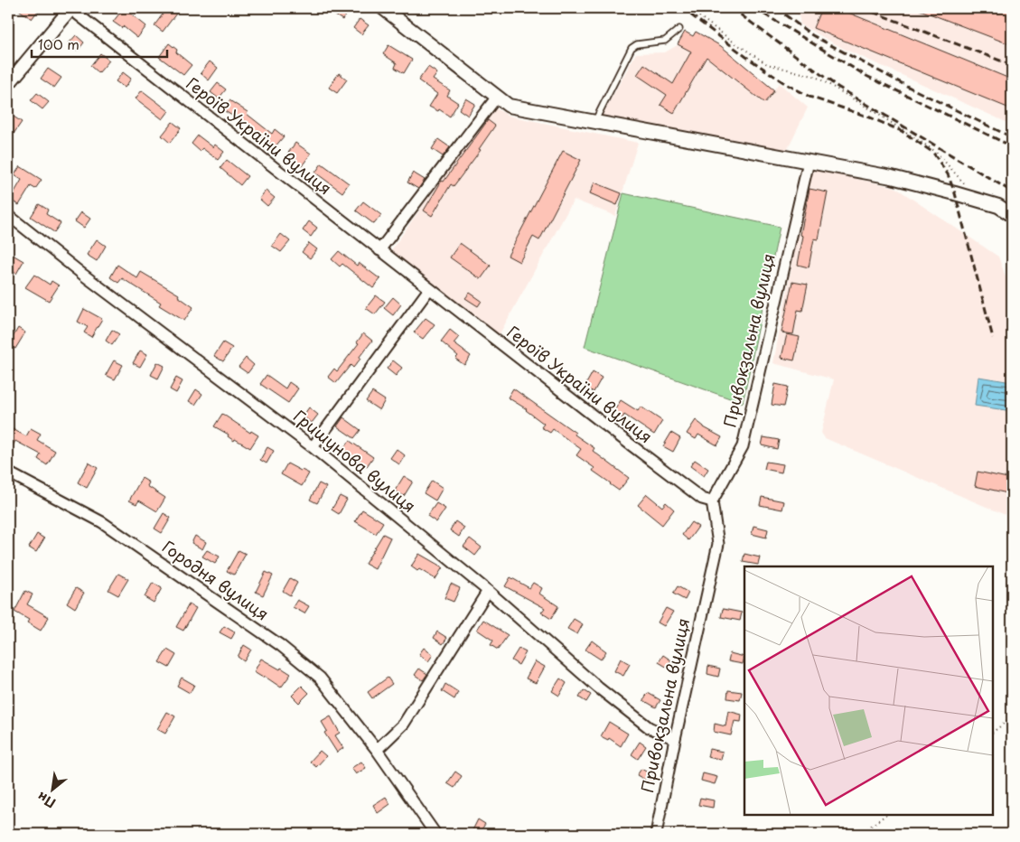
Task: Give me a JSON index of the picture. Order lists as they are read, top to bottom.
{
  "streets": {
    "street": [
      "Героїв України вулиця",
      "Привокзальна вулиця",
      "Гришунова вулиця",
      "Городня вулиця"
    ]
  },
  "crossings": [
    ["Героїв України вулиця", "Привокзальна вулиця"],
    ["Привокзальна вулиця", "Гришунова вулиця"]
  ],
  "scale_bar": "100 m",
  "north": "bottom left"
}
